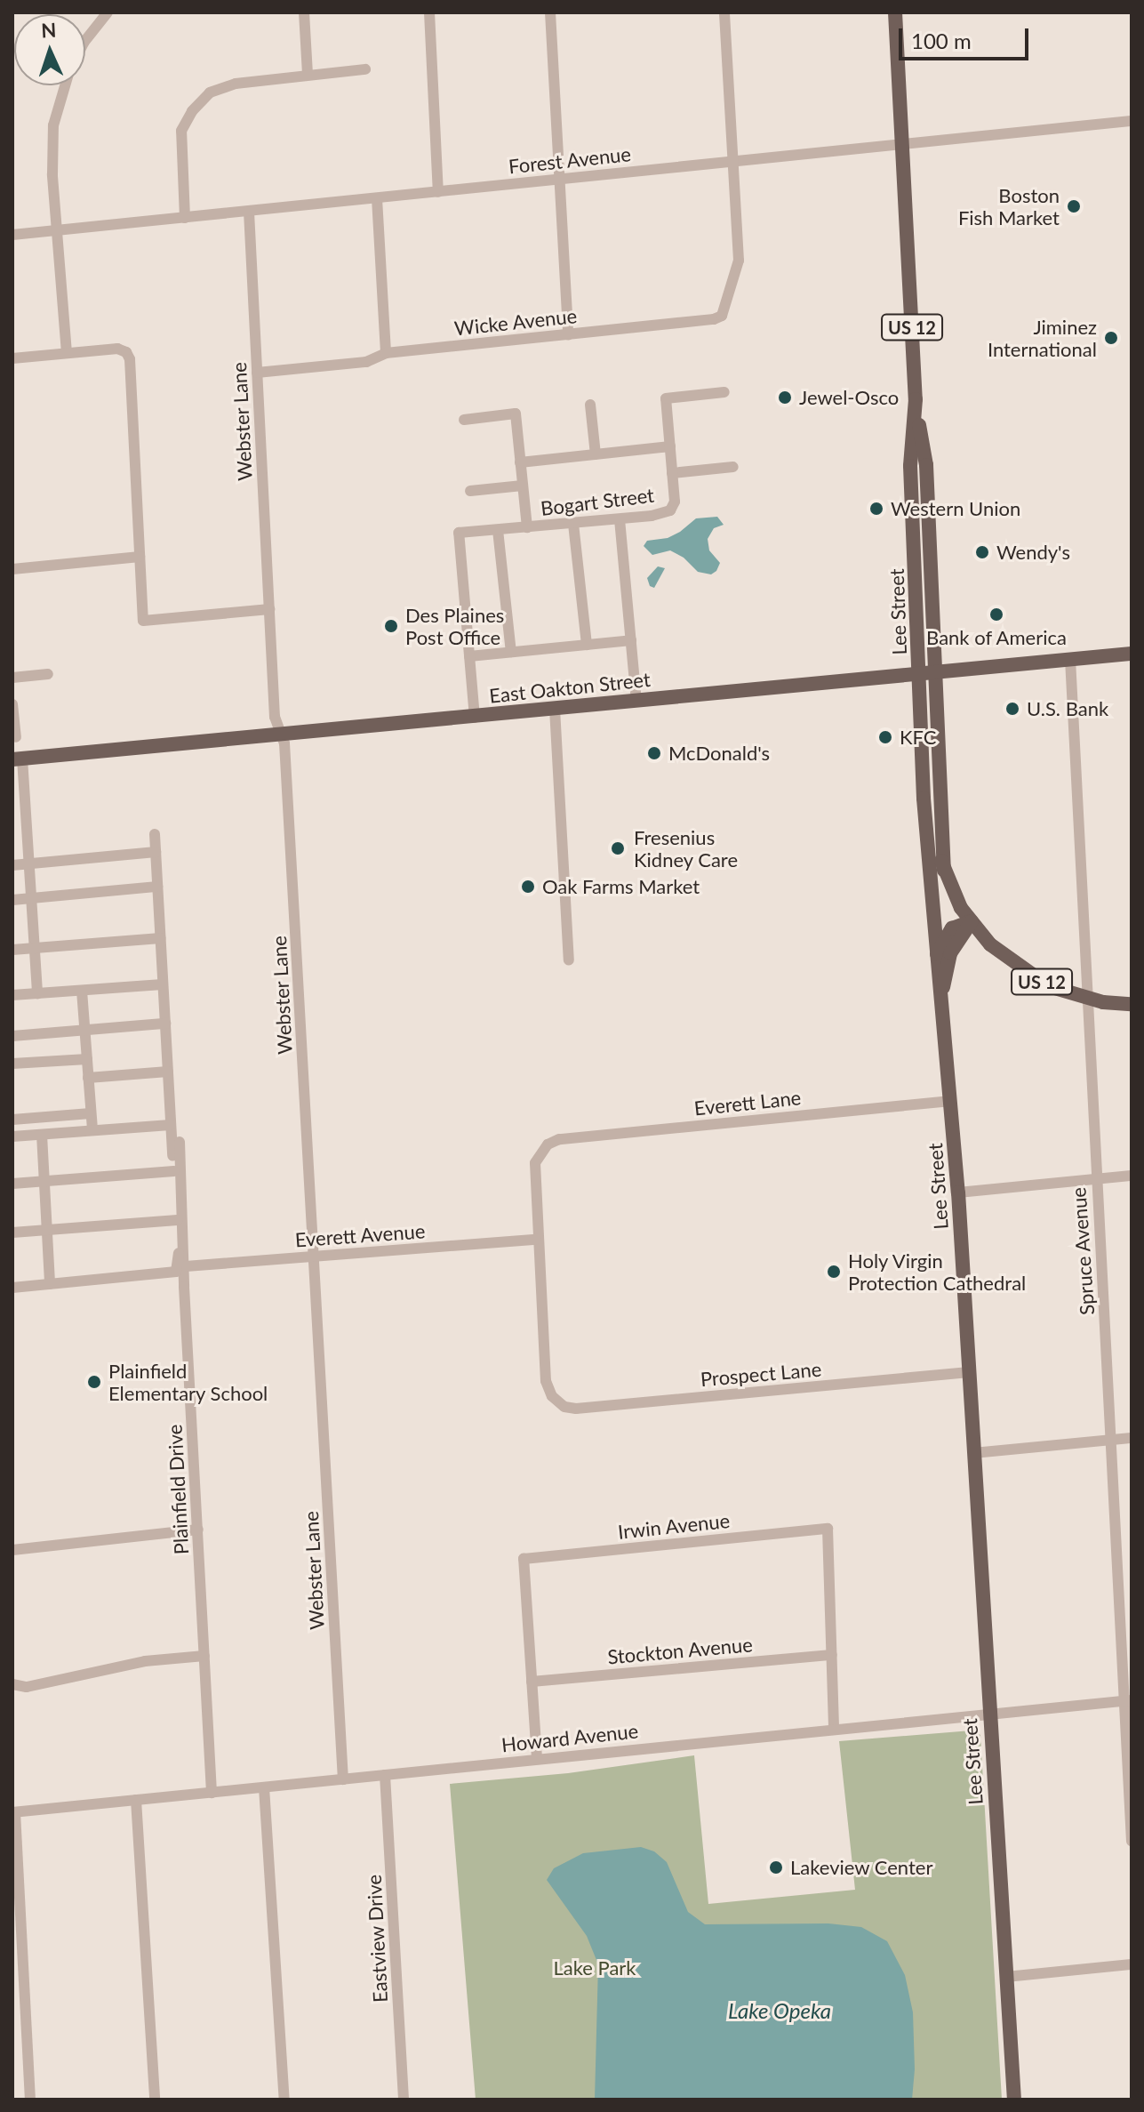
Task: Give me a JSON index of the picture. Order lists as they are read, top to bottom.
{
  "streets": {
    "main road": ["US 12", "Lee Street", "East Oakton Street"],
    "street": [
      "Forest Avenue",
      "Wicke Avenue",
      "Webster Lane",
      "Bogart Street",
      "Everett Lane",
      "Everett Avenue",
      "Spruce Avenue",
      "Prospect Lane",
      "Plainfield Drive",
      "Irwin Avenue",
      "Stockton Avenue",
      "Howard Avenue",
      "Eastview Drive"
    ]
  },
  "crossings": [
    ["Forest Avenue", "Wicke Avenue"],
    ["Forest Avenue", "Webster Lane"],
    ["Forest Avenue", "Lee Street"],
    ["Wicke Avenue", "Webster Lane"],
    ["US 12", "Lee Street"],
    ["US 12", "Spruce Avenue"],
    ["Webster Lane", "East Oakton Street"],
    ["Webster Lane", "Everett Avenue"],
    ["Webster Lane", "Howard Avenue"],
    ["Lee Street", "East Oakton Street"],
    ["Lee Street", "Everett Lane"],
    ["Lee Street", "Prospect Lane"],
    ["Lee Street", "Howard Avenue"],
    ["East Oakton Street", "Spruce Avenue"],
    ["Everett Lane", "Everett Avenue"],
    ["Everett Lane", "Prospect Lane"],
    ["Everett Avenue", "Prospect Lane"],
    ["Everett Avenue", "Plainfield Drive"],
    ["Spruce Avenue", "Howard Avenue"],
    ["Plainfield Drive", "Howard Avenue"],
    ["Irwin Avenue", "Stockton Avenue"],
    ["Howard Avenue", "Eastview Drive"]
  ],
  "water": ["Lake Opeka"],
  "parks": ["Lake Park"],
  "places": [
    "Boston Fish Market",
    "Jiminez International",
    "Jewel-Osco",
    "Western Union",
    "Wendy's",
    "Bank of America",
    "Des Plaines Post Office",
    "U.S. Bank",
    "KFC",
    "McDonald's",
    "Fresenius Kidney Care",
    "Oak Farms Market",
    "Holy Virgin Protection Cathedral",
    "Plainfield Elementary School",
    "Lakeview Center"
  ],
  "scale_bar": "100 m",
  "north": "top"
}
